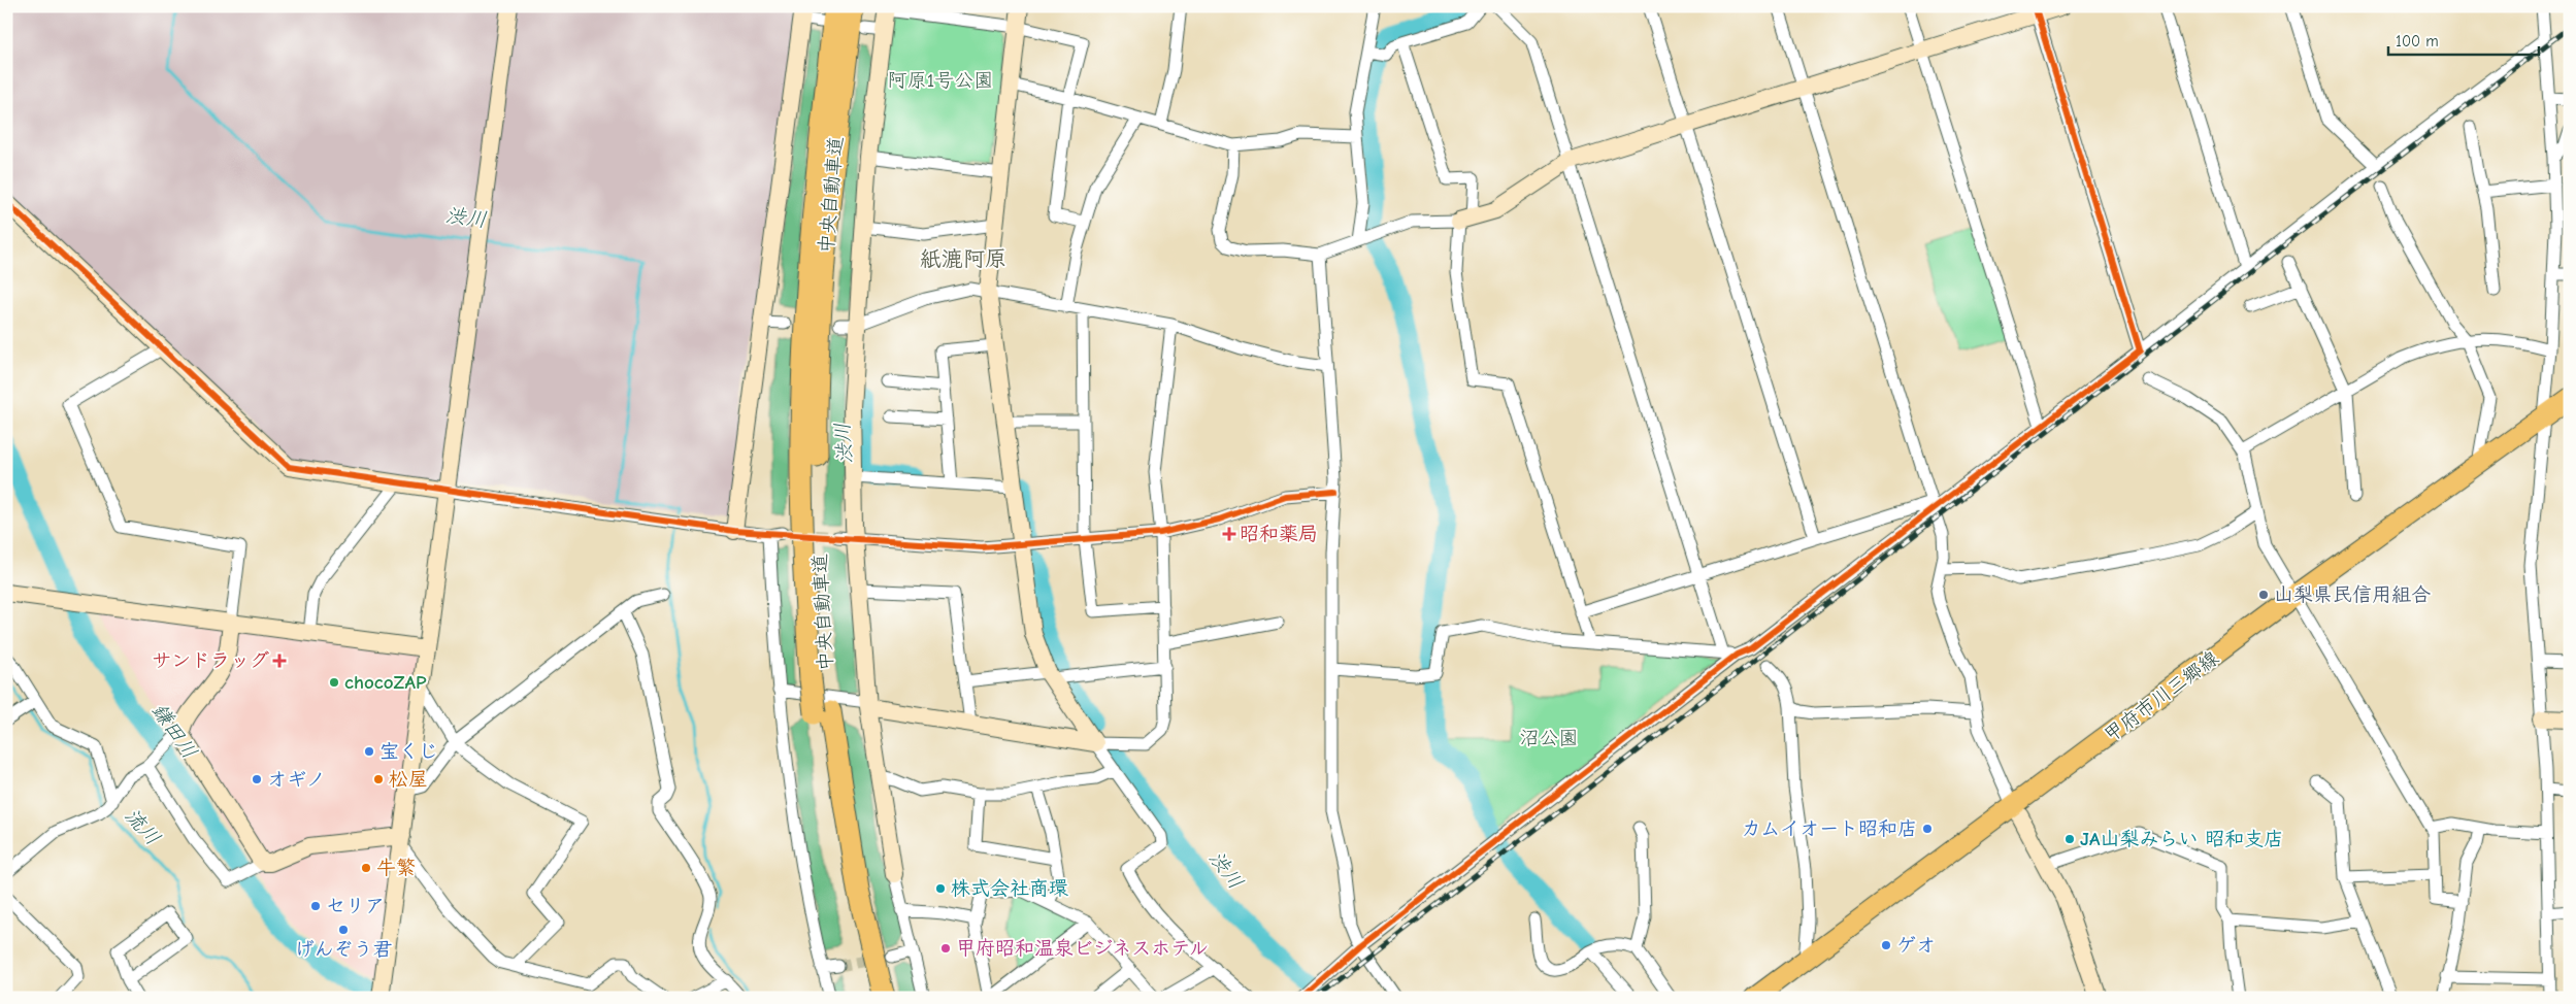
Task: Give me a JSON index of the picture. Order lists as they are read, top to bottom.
{
  "streets": {
    "highway": ["中央自動車道"],
    "main road": ["甲府市川三郷線"]
  },
  "districts": ["紙漉阿原"],
  "water": ["渋川", "鎌田川", "流川"],
  "parks": ["阿原1号公園", "沼公園"],
  "places": {
    "health": ["昭和薬局", "サンドラッグ"],
    "other": [
      "山梨県民信用組合",
      "chocoZAP",
      "宝くじ",
      "オギノ",
      "松屋",
      "カムイオート昭和店",
      "JA山梨みらい 昭和支店",
      "牛繁",
      "株式会社商環",
      "セリア",
      "げんぞう君",
      "ゲオ",
      "甲府昭和温泉ビジネスホテル"
    ]
  },
  "scale_bar": "100 m"
}
